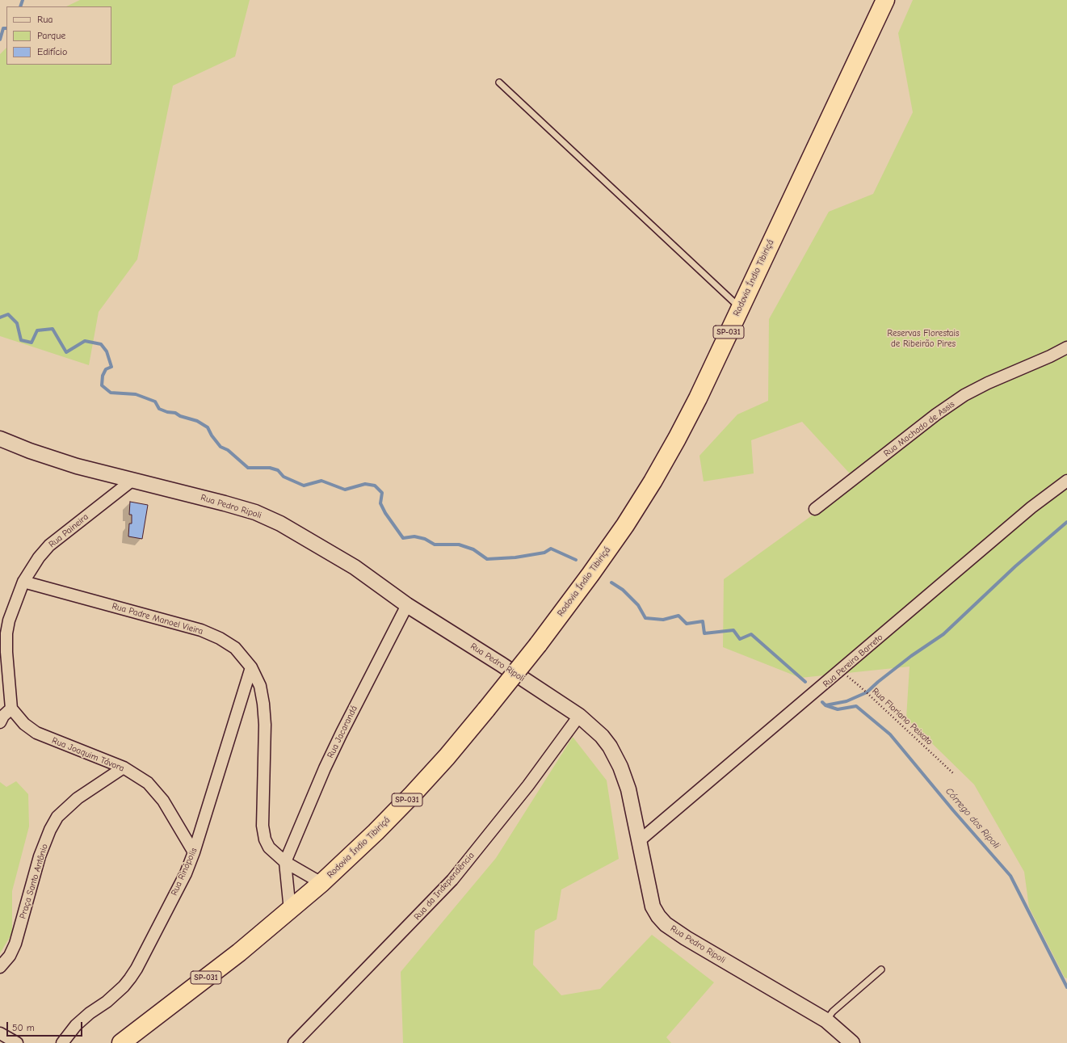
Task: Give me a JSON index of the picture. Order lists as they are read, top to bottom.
{
  "streets": {
    "highway": ["Rodovia Índio Tibiriçá", "SP-031"],
    "street": [
      "Rua Machado de Assis",
      "Rua Pedro Ripoli",
      "Rua Paineira",
      "Rua Padre Manoel Vieira",
      "Rua Pereira Barreto",
      "Rua Jacarandá",
      "Rua Joaquim Távora",
      "Rua Rinópolis",
      "Praça Santo Antônio",
      "Rua da Independência"
    ],
    "path": ["Rua Floriano Peixoto"]
  },
  "crossings": [
    ["Rodovia Índio Tibiriçá", "Rua Padre Manoel Vieira"],
    ["Rua Pedro Ripoli", "Rua Paineira"],
    ["Rua Pedro Ripoli", "Rua Pereira Barreto"],
    ["Rua Pedro Ripoli", "Rua Jacarandá"],
    ["Rua Pedro Ripoli", "Rua da Independência"],
    ["Rua Paineira", "Rua Padre Manoel Vieira"],
    ["Rua Paineira", "Rua Joaquim Távora"],
    ["Rua Padre Manoel Vieira", "Rua Jacarandá"],
    ["Rua Padre Manoel Vieira", "Rua Rinópolis"],
    ["Rua Pereira Barreto", "Rua Floriano Peixoto"],
    ["Rua Joaquim Távora", "Rua Rinópolis"],
    ["Rua Joaquim Távora", "Praça Santo Antônio"]
  ],
  "water": ["Córrego dos Ripoli"],
  "parks": ["Reservas Florestais de Ribeirão Pires"],
  "legend": ["Rua", "Parque", "Edifício"],
  "scale_bar": "50 m"
}
